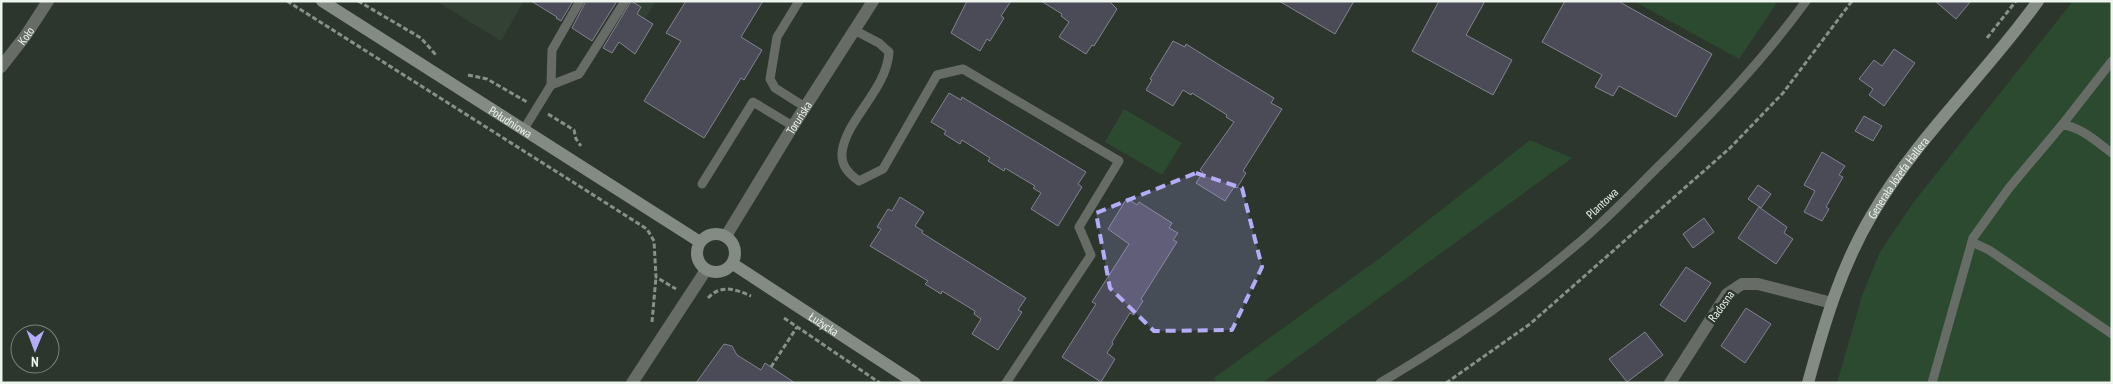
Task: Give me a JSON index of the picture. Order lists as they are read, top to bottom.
{
  "streets": {
    "street": [
      "Koło",
      "Toruńska",
      "Południowa",
      "Generała Józefa Hallera",
      "Radosna",
      "Łużycka"
    ],
    "lane": ["Plantowa"]
  },
  "crossings": [
    ["Toruńska", "Południowa"],
    ["Toruńska", "Łużycka"],
    ["Południowa", "Łużycka"],
    ["Generała Józefa Hallera", "Radosna"]
  ],
  "north": "bottom"
}
